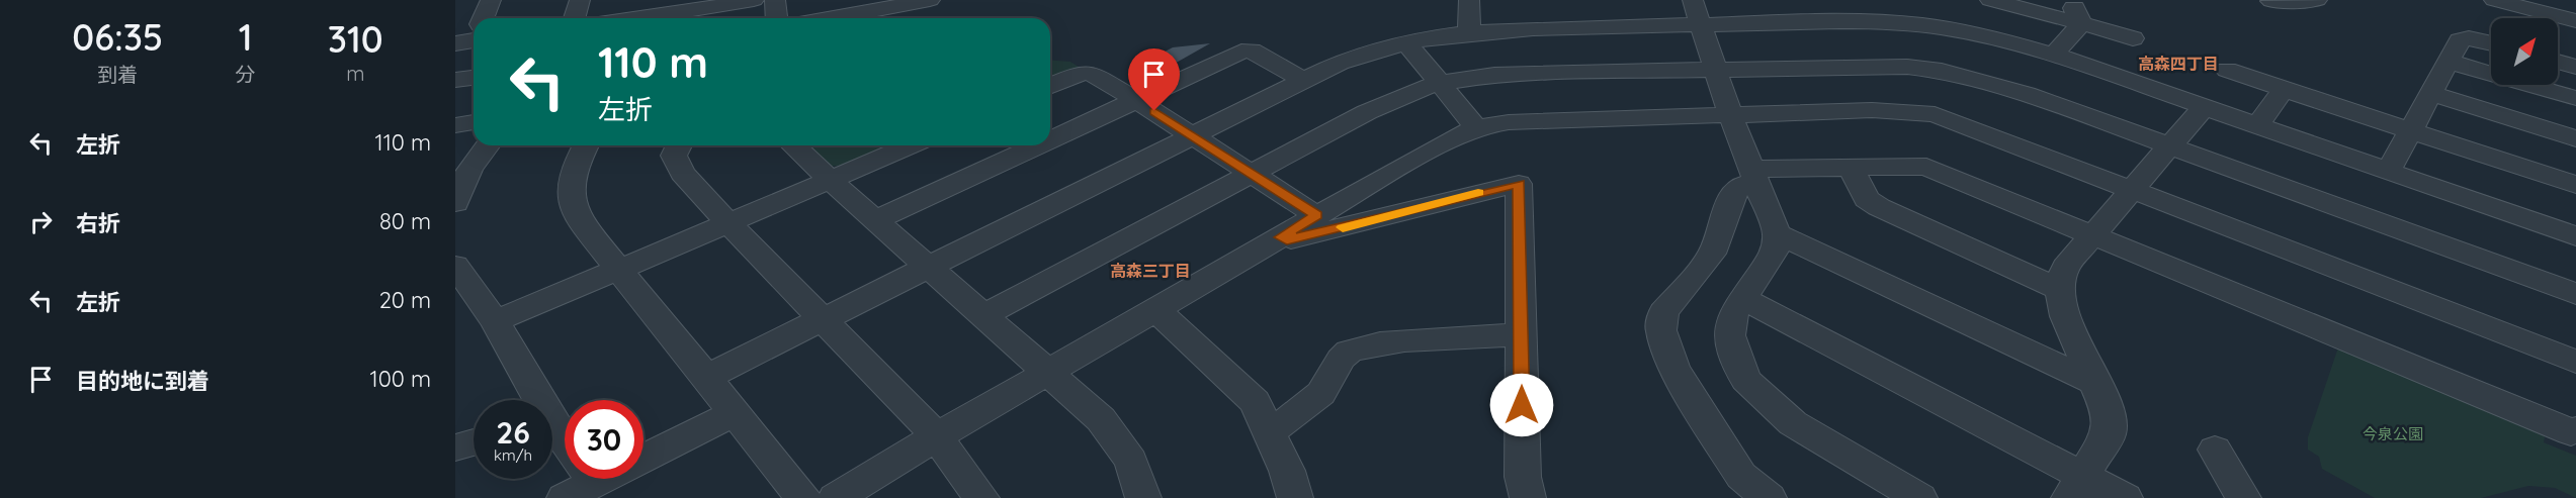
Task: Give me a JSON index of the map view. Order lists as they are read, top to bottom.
{
  "districts": ["高森四丁目", "高森三丁目"],
  "parks": ["今泉公園"],
  "north": "top right",
  "page": {
    "eta": [
      "06:35",
      "到着",
      "1",
      "分",
      "310",
      "m"
    ],
    "turn": ["110 m", "左折"],
    "list": [
      {
        "name": "左折",
        "value": "110 m"
      },
      {
        "name": "右折",
        "value": "80 m"
      },
      {
        "name": "左折",
        "value": "20 m"
      },
      {
        "name": "目的地に到着",
        "value": "100 m"
      }
    ],
    "speed": "26 km/h",
    "limit": "30"
  }
}
